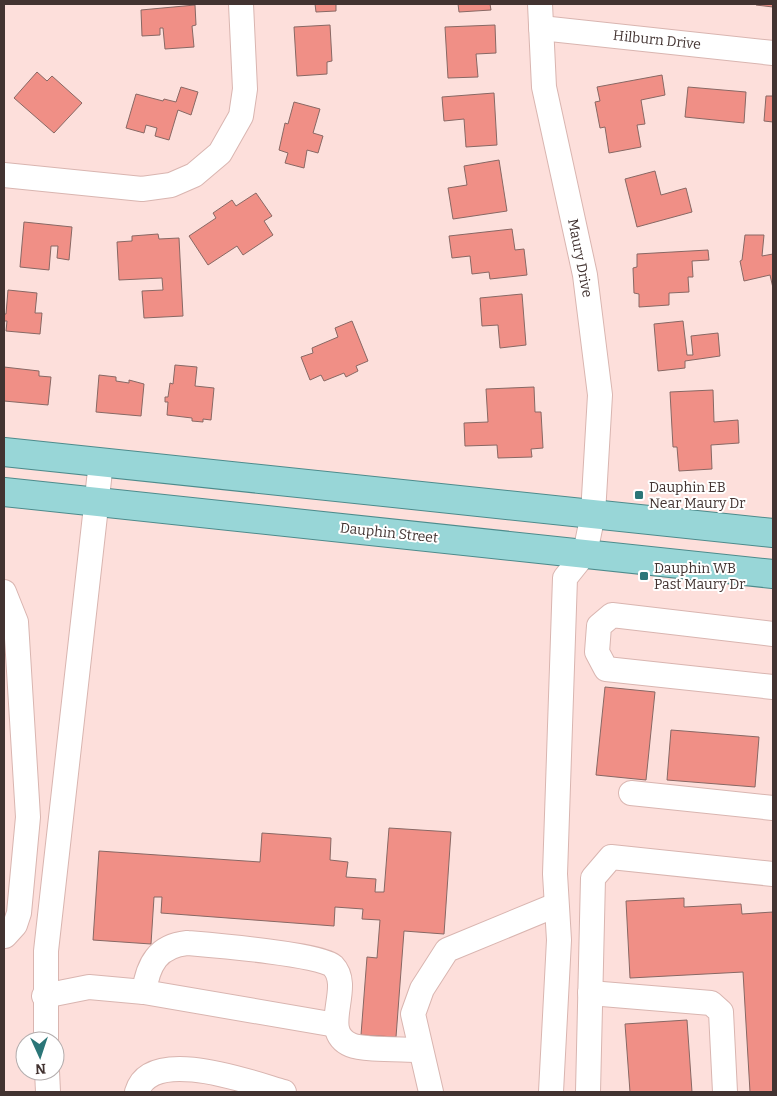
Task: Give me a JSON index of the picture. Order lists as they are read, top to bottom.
{
  "streets": {
    "main road": ["Dauphin Street"],
    "street": ["Hilburn Drive", "Maury Drive"]
  },
  "crossings": [
    ["Hilburn Drive", "Maury Drive"],
    ["Maury Drive", "Dauphin Street"]
  ],
  "places": {
    "transit": ["Dauphin EB Near Maury Dr", "Dauphin WB Past Maury Dr"]
  },
  "north": "bottom"
}
